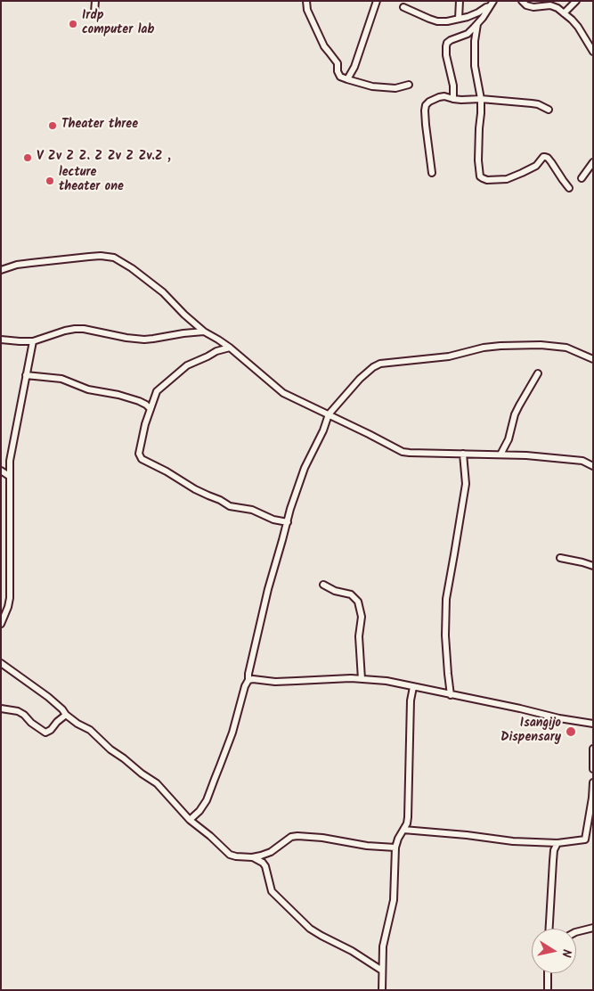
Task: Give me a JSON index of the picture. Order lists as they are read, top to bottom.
{
  "places": [
    "Irdp computer lab",
    "Theater three",
    "V Zv Z Z. Z Zv Z Zv.Z ,",
    "lecture theater one",
    "Isangijo Dispensary"
  ],
  "north": "right"
}
